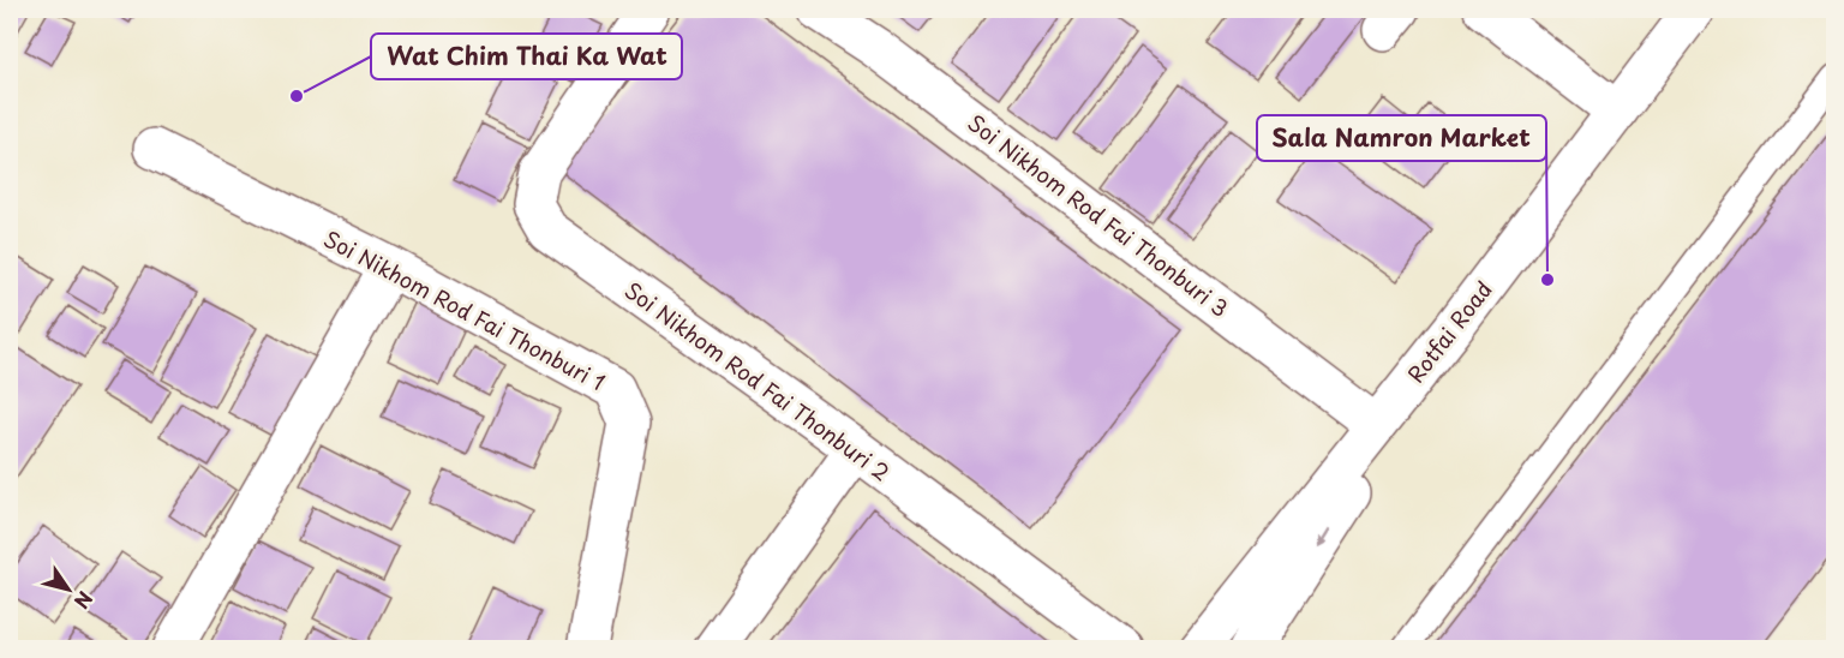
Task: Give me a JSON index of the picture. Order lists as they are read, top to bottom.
{
  "streets": {
    "street": [
      "Soi Nikhom Rod Fai Thonburi 3",
      "Soi Nikhom Rod Fai Thonburi 1",
      "Rotfai Road",
      "Soi Nikhom Rod Fai Thonburi 2"
    ]
  },
  "crossings": [
    ["Soi Nikhom Rod Fai Thonburi 3", "Rotfai Road"]
  ],
  "places": ["Wat Chim Thai Ka Wat", "Sala Namron Market"],
  "north": "bottom right"
}
